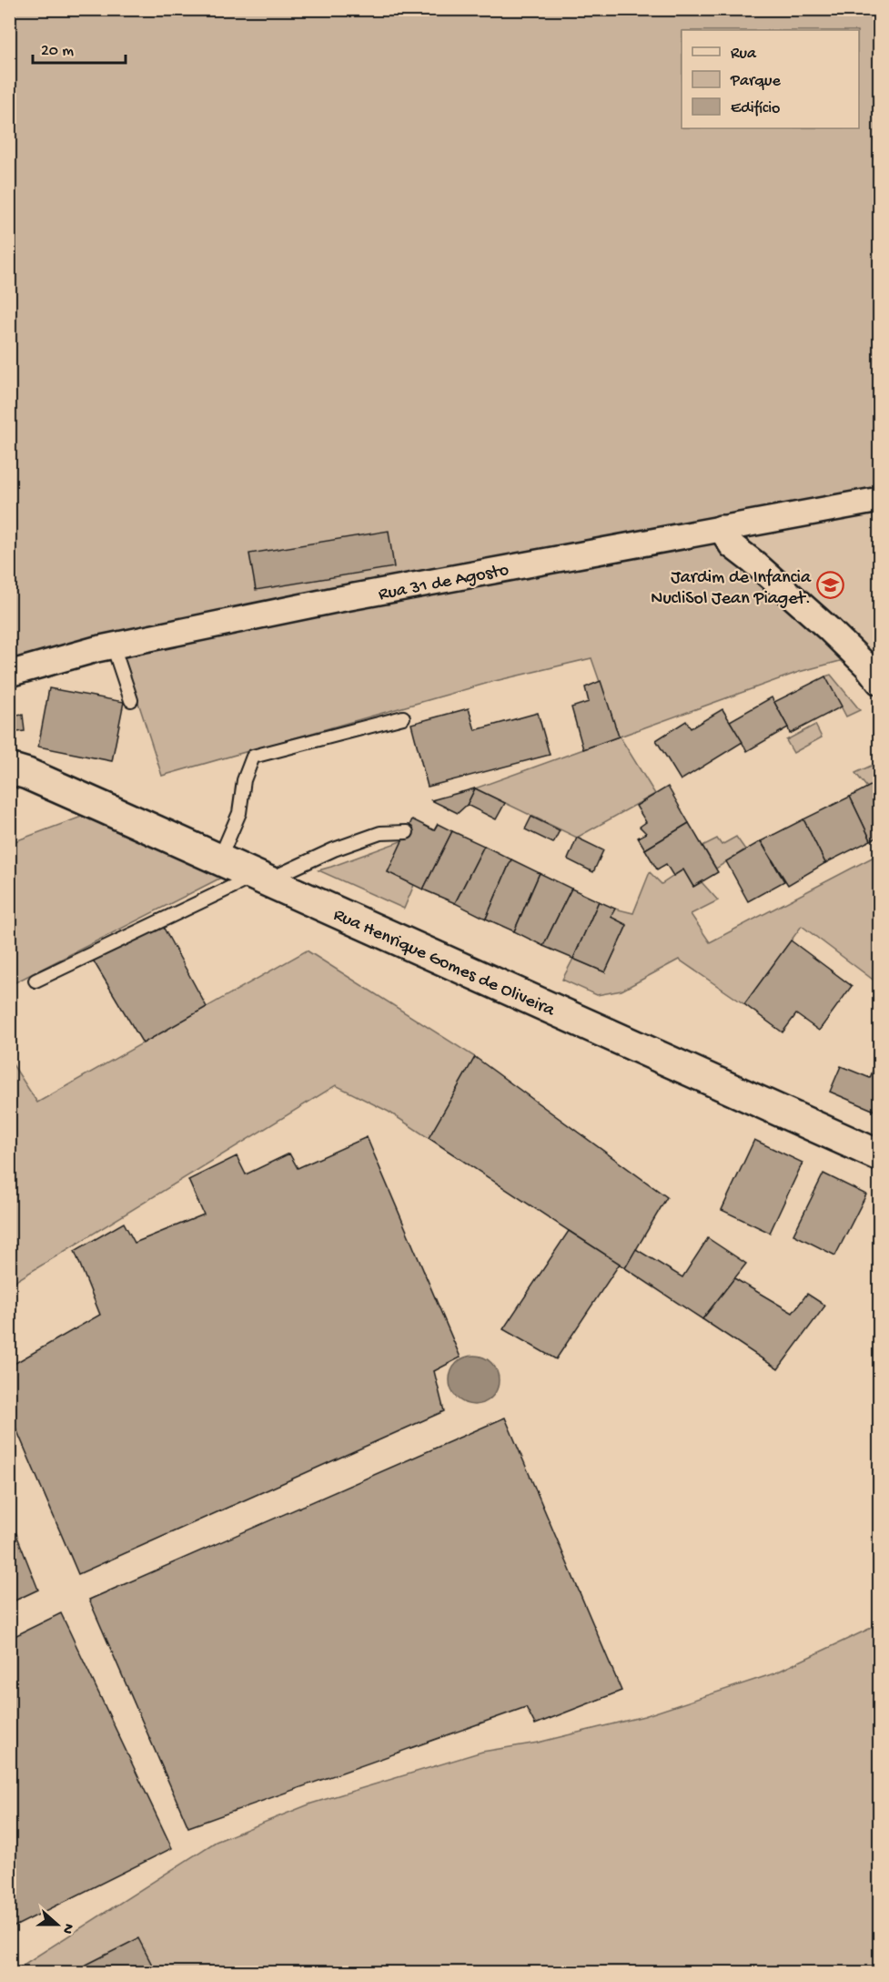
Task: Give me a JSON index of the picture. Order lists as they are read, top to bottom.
{
  "streets": {
    "street": ["Rua 31 de Agosto", "Rua Henrique Gomes de Oliveira"]
  },
  "places": {
    "school or university": ["Jardim de Infancia NucliSol Jean Piaget."]
  },
  "legend": ["Rua", "Parque", "Edifício"],
  "scale_bar": "20 m",
  "north": "right"
}
